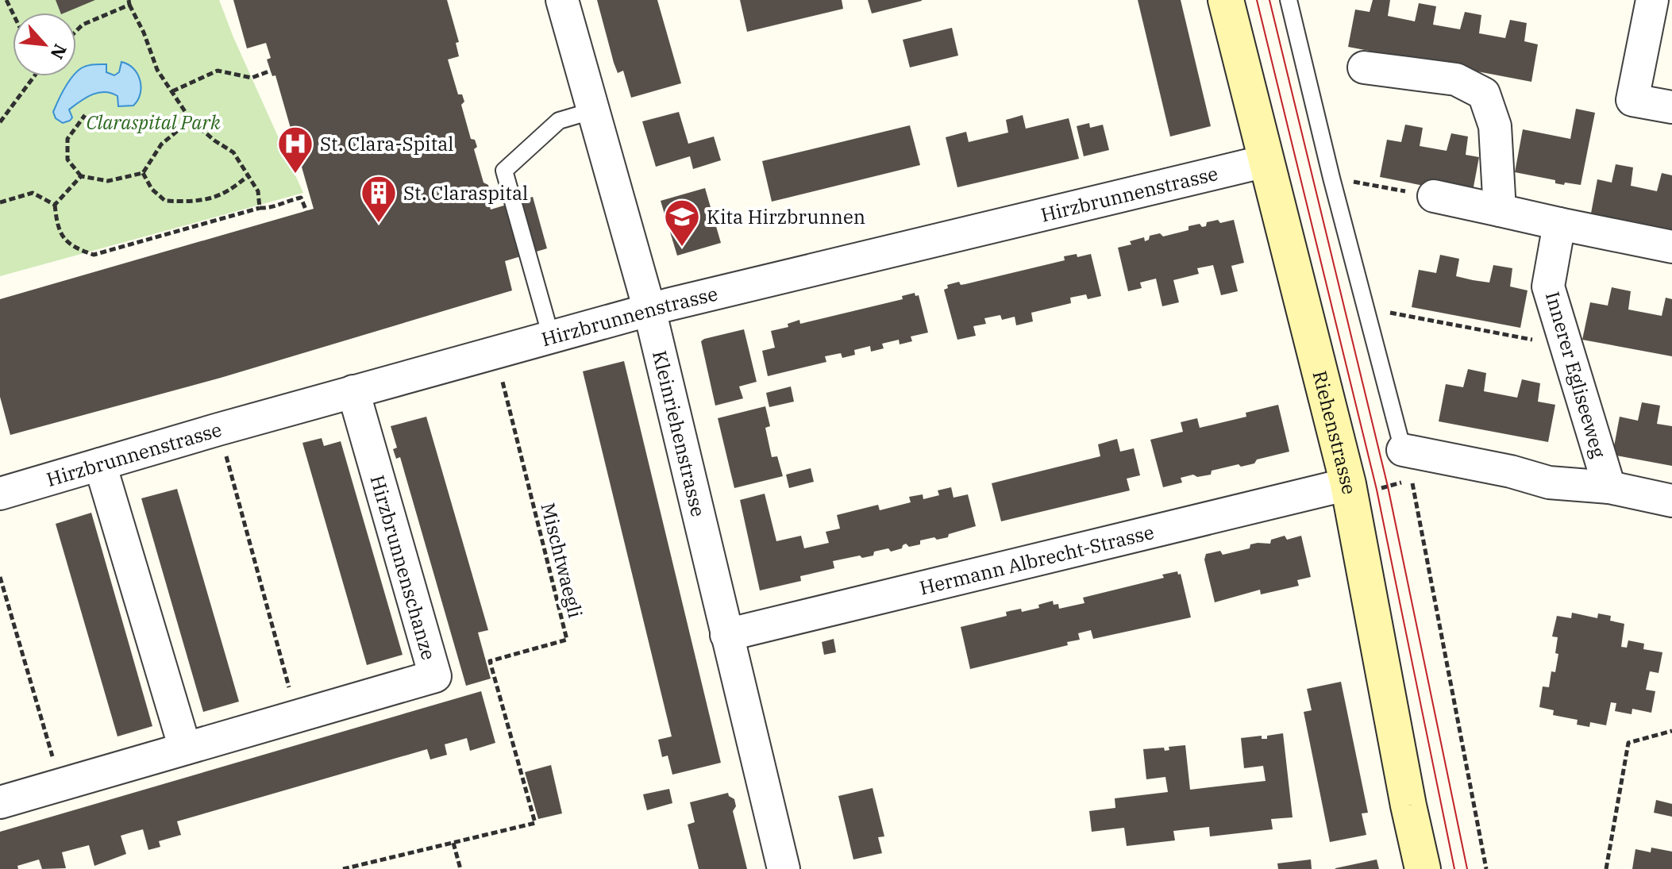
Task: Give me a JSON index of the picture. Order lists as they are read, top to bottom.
{
  "streets": {
    "main road": ["Riehenstrasse"],
    "street": [
      "Hirzbrunnenstrasse",
      "Innerer Egliseeweg",
      "Kleinriehenstrasse",
      "Hermann Albrecht-Strasse",
      "Hirzbrunnenschanze"
    ],
    "path": ["Mischtwaegli"]
  },
  "crossings": [
    ["Hirzbrunnenstrasse", "Riehenstrasse"],
    ["Hirzbrunnenstrasse", "Kleinriehenstrasse"],
    ["Hirzbrunnenstrasse", "Mischtwaegli"],
    ["Hirzbrunnenstrasse", "Hirzbrunnenschanze"],
    ["Riehenstrasse", "Hermann Albrecht-Strasse"],
    ["Kleinriehenstrasse", "Hermann Albrecht-Strasse"]
  ],
  "parks": ["Claraspital Park"],
  "places": {
    "hospital": ["St. Clara-Spital"],
    "building": ["St. Claraspital"],
    "school or university": ["Kita Hirzbrunnen"]
  },
  "north": "bottom right"
}
